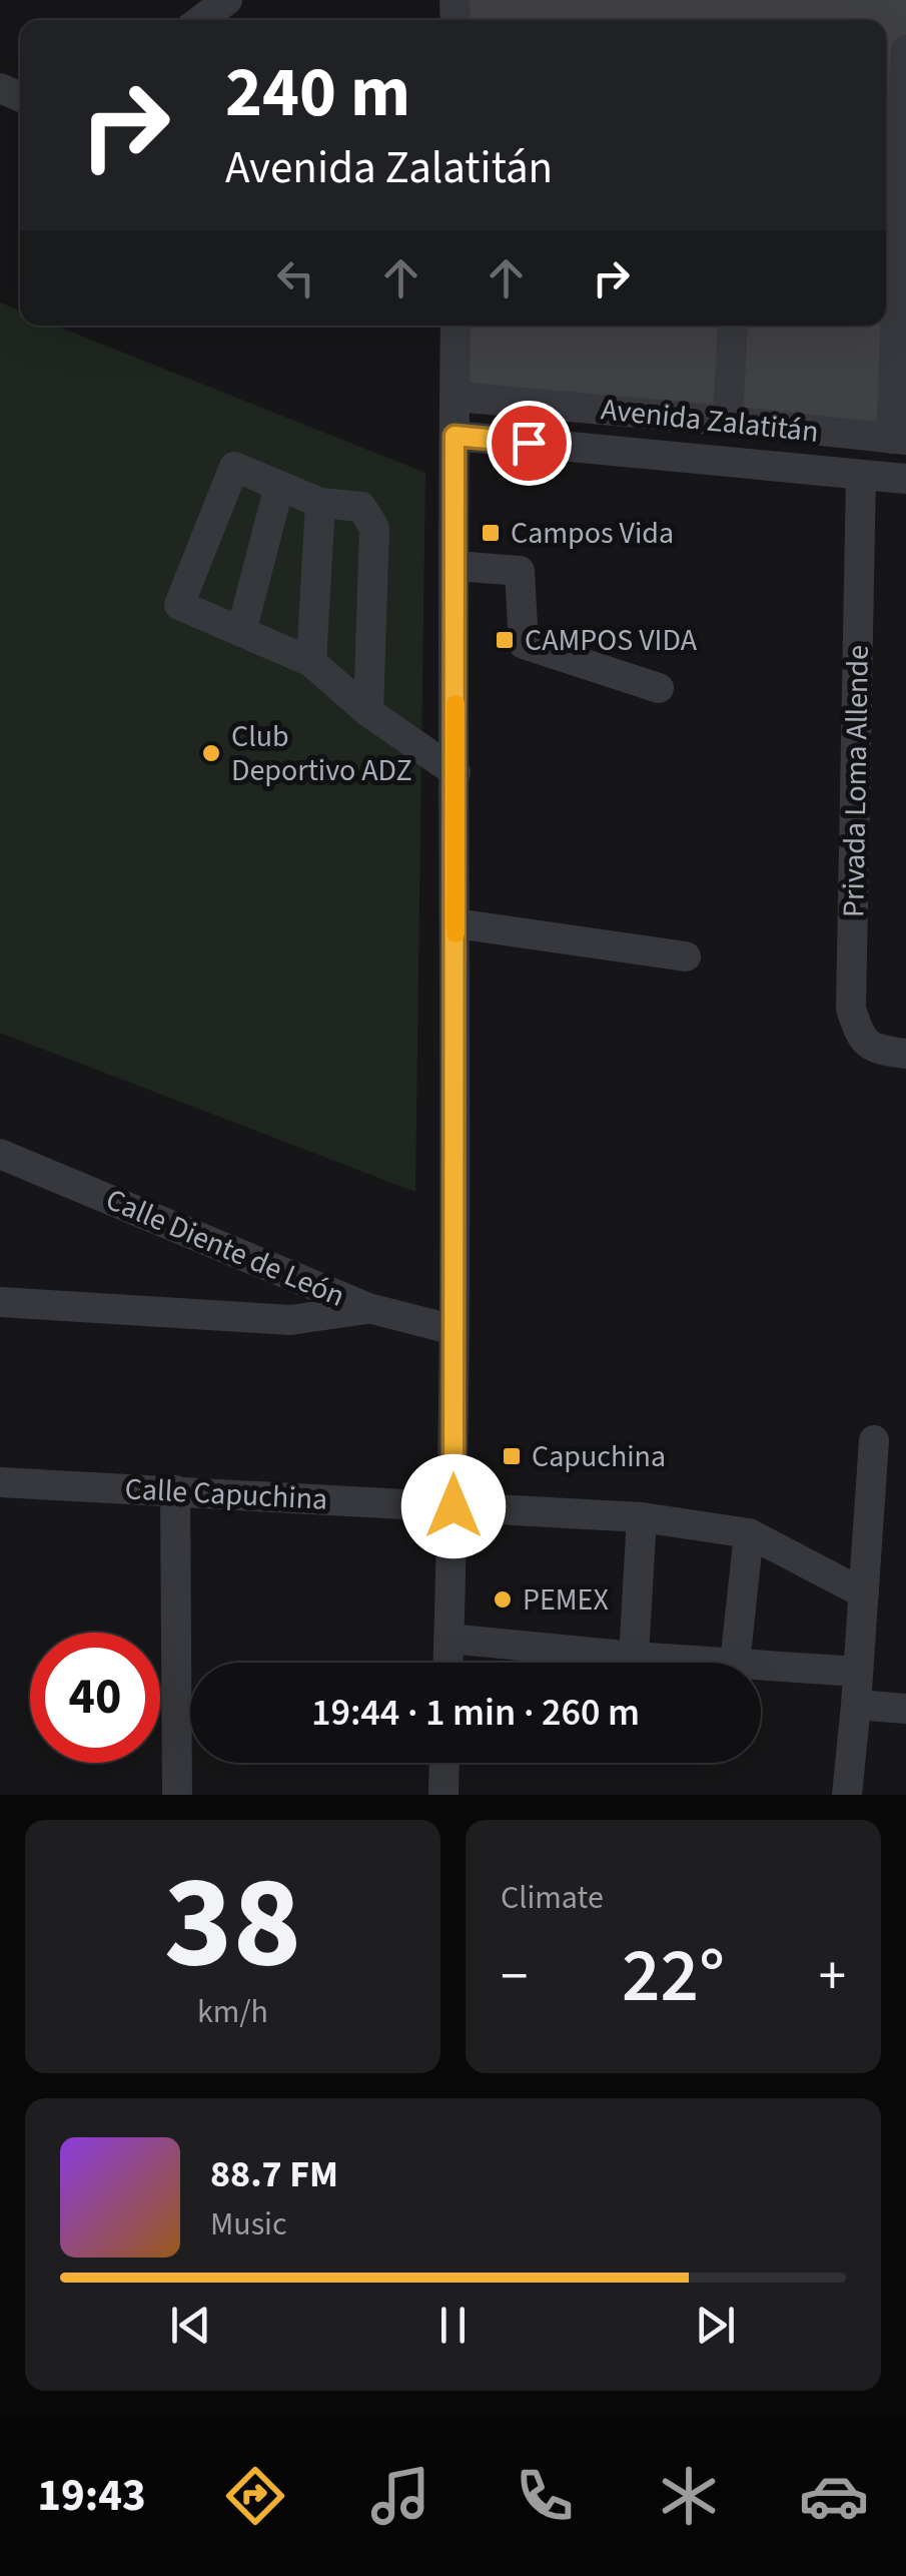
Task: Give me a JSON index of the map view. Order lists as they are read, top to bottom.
{
  "streets": {
    "street": [
      "Avenida Zalatitán",
      "Privada Loma Allende",
      "Calle Diente de León",
      "Calle Capuchina"
    ]
  },
  "crossings": [
    ["Avenida Zalatitán", "Privada Loma Allende"]
  ],
  "places": {
    "transit": ["Campos Vida", "CAMPOS VIDA", "Capuchina"],
    "other": ["Club Deportivo ADZ", "PEMEX"]
  },
  "page": {
    "turn": ["240 m", "Avenida Zalatitán"],
    "limit": "40",
    "trip": "19:44 · 1 min · 260 m",
    "tile": [
      ["38", "km/h"],
      "Climate"
    ],
    "heat": ["−", "22°", "+"],
    "song": ["88.7 FM", "Music"],
    "tabs": "19:43"
  }
}
